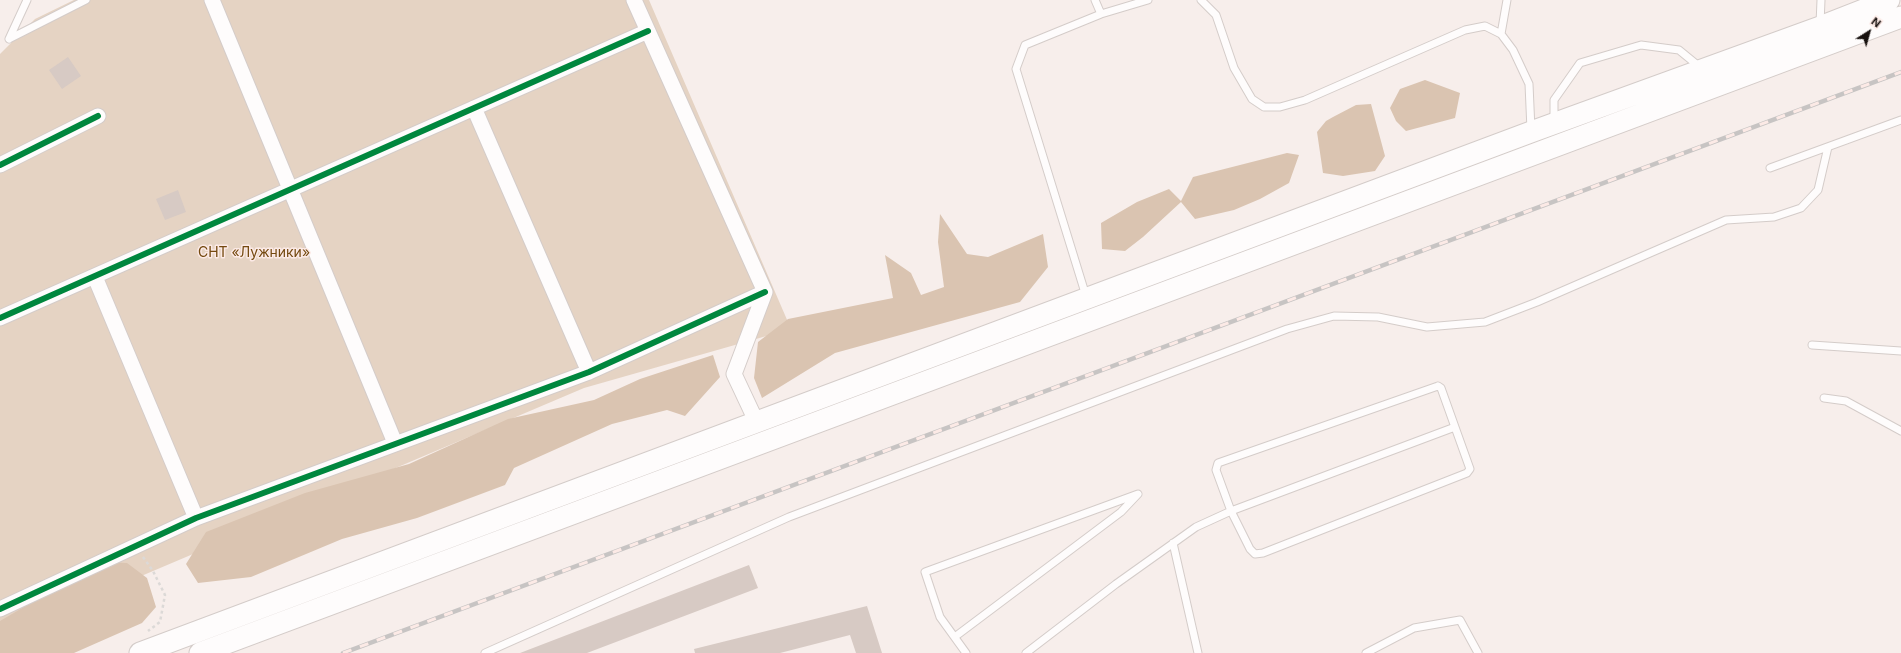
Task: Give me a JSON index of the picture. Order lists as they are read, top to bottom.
{
  "parks": ["СНТ «Лужники»"],
  "north": "top right"
}
